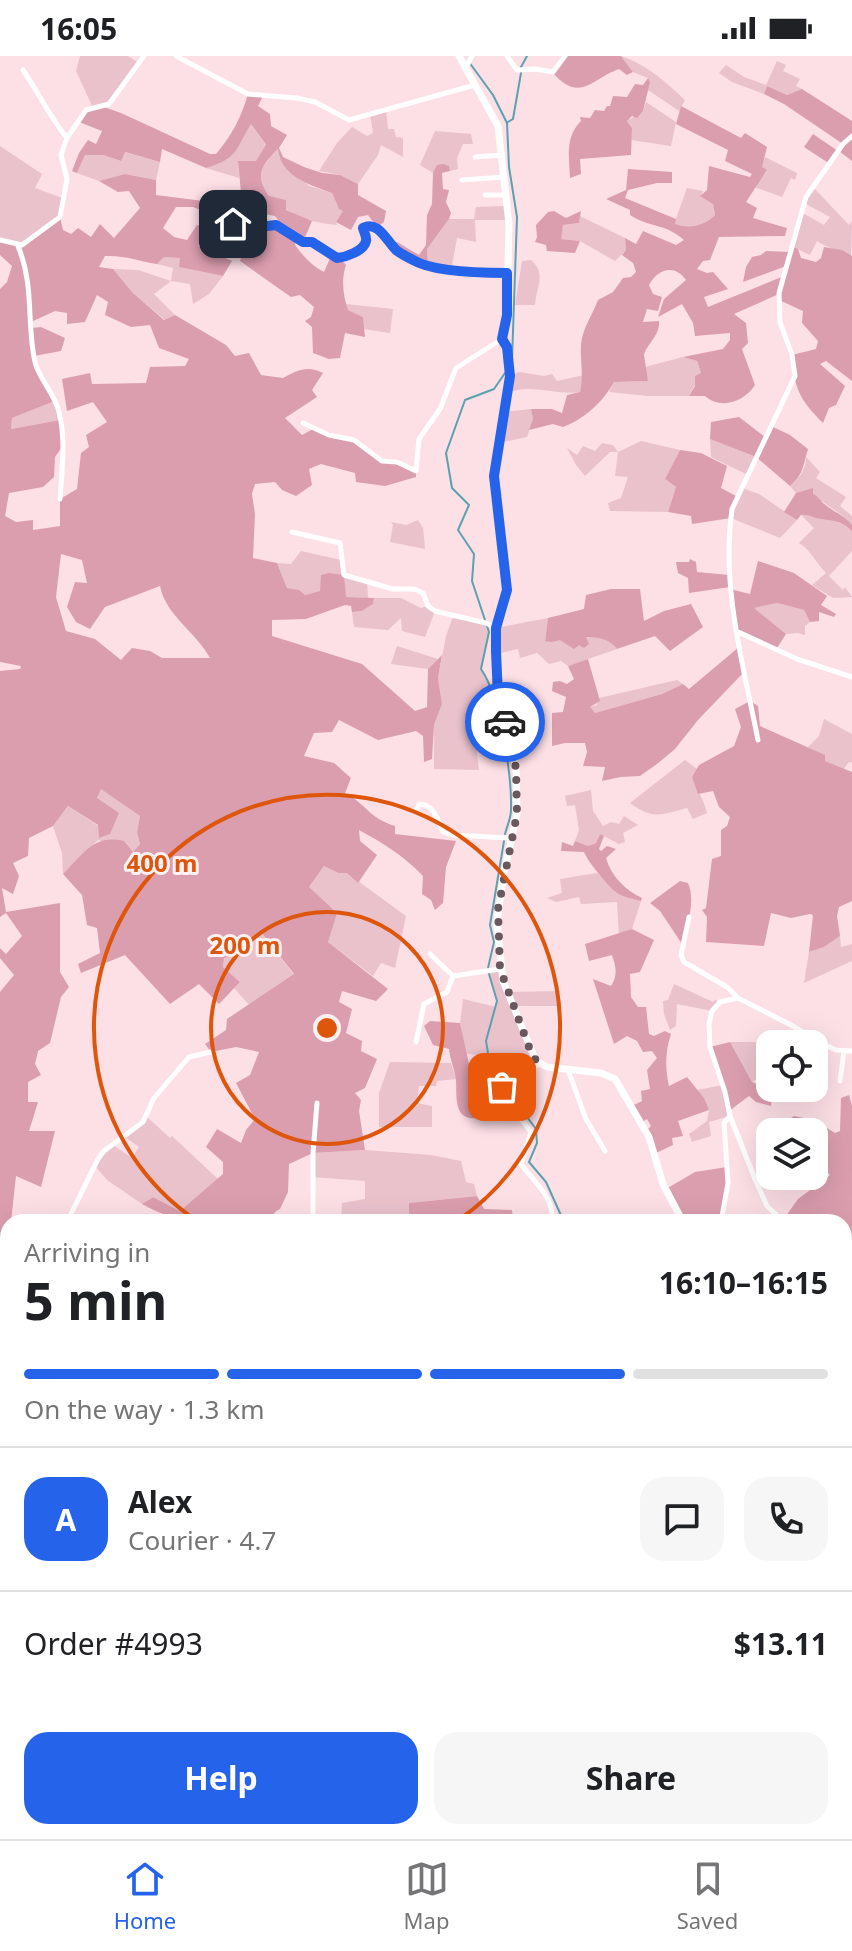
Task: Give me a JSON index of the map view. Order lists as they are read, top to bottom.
{
  "page": {
    "status": "16:05",
    "heading": ["5 min", "Arriving in", "16:10–16:15"],
    "panel": [
      "Alex",
      "Courier · 4.7",
      "Order #4993",
      "$13.11"
    ],
    "bar": "On the way · 1.3 km",
    "round": "A",
    "buttons": ["Help", "Share"],
    "tabs": ["Home", "Map", "Saved"]
  },
  "rings": ["400 m", "200 m"]
}
